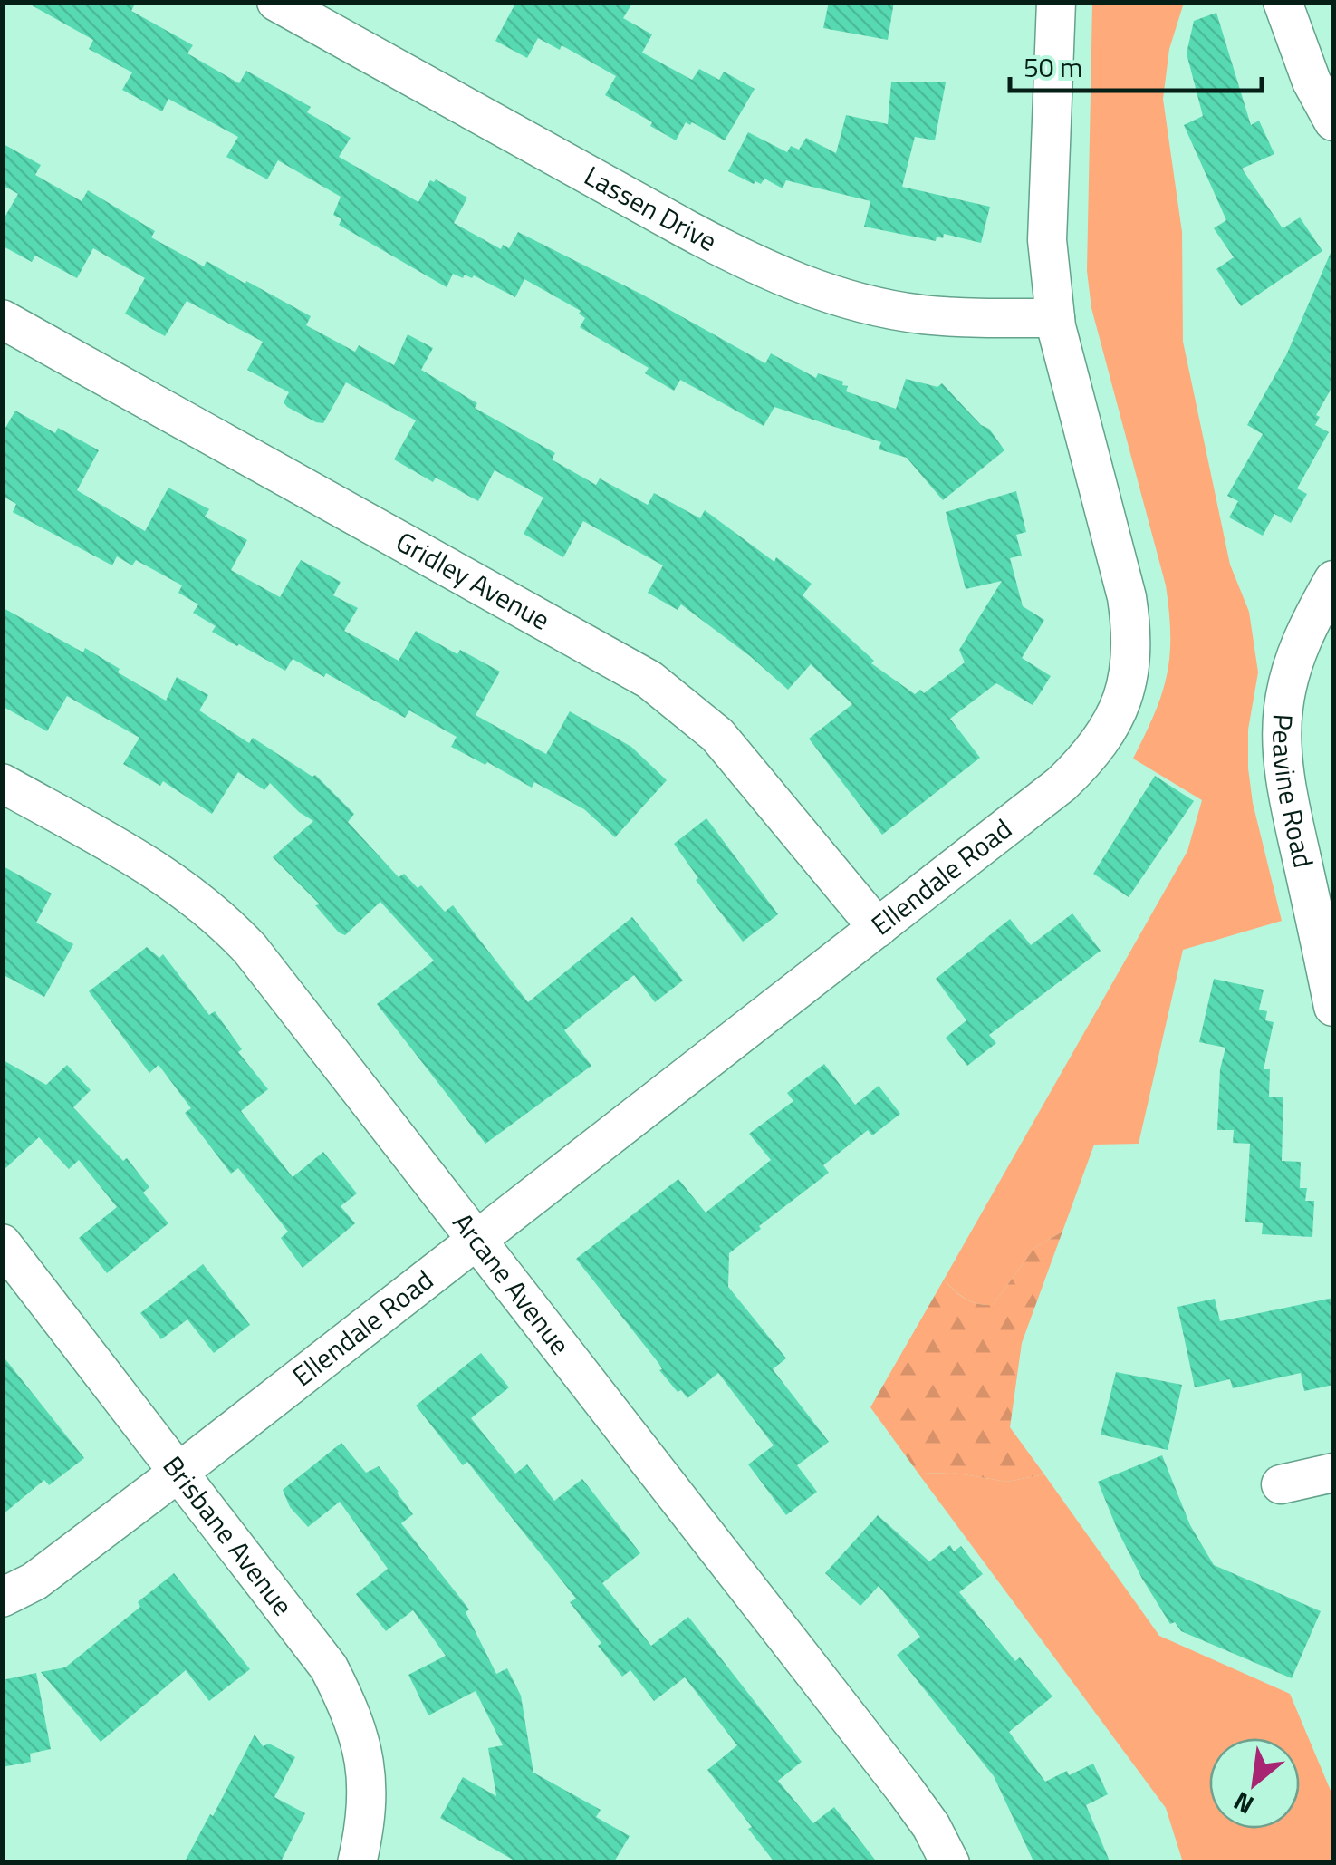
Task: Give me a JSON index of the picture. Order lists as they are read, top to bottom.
{
  "streets": {
    "street": [
      "Lassen Drive",
      "Gridley Avenue",
      "Peavine Road",
      "Ellendale Road",
      "Arcane Avenue",
      "Brisbane Avenue"
    ]
  },
  "crossings": [
    ["Lassen Drive", "Ellendale Road"],
    ["Gridley Avenue", "Ellendale Road"],
    ["Ellendale Road", "Arcane Avenue"],
    ["Ellendale Road", "Brisbane Avenue"]
  ],
  "scale_bar": "50 m",
  "north": "bottom left"
}
